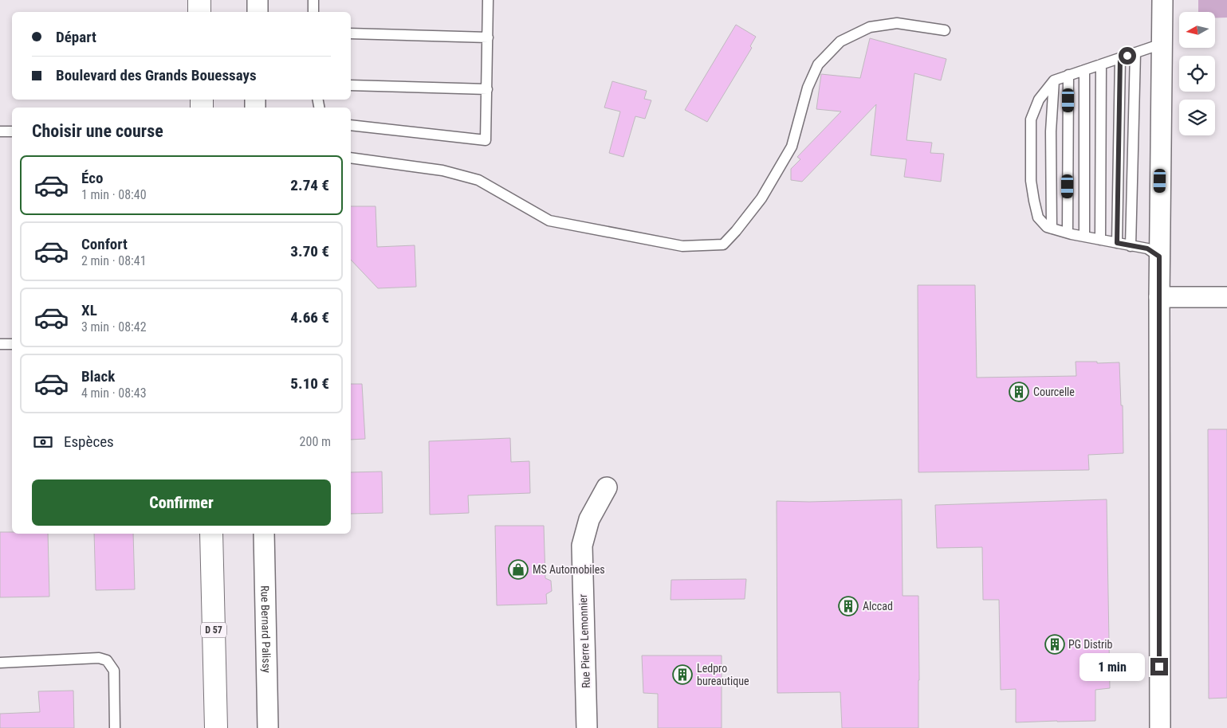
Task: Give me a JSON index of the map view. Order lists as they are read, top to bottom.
{
  "streets": {
    "main road": ["D 57"],
    "street": ["Rue Bernard Palissy", "Rue Pierre Lemonnier"]
  },
  "places": {
    "building": [
      "Courcelle",
      "Alccad",
      "PG Distrib",
      "Ledpro bureautique"
    ],
    "shop": ["MS Automobiles"]
  },
  "north": "left",
  "page": {
    "banner": ["Départ", "Boulevard des Grands Bouessays"],
    "heading": "Choisir une course",
    "list": [
      {
        "name": "Éco",
        "note": "1 min · 08:40",
        "value": "2.74 €"
      },
      {
        "name": "Confort",
        "note": "2 min · 08:41",
        "value": "3.70 €"
      },
      {
        "name": "XL",
        "note": "3 min · 08:42",
        "value": "4.66 €"
      },
      {
        "name": "Black",
        "note": "4 min · 08:43",
        "value": "5.10 €"
      }
    ],
    "pay": ["Espèces", "200 m"],
    "buttons": "Confirmer",
    "bubble": "1 min"
  }
}
